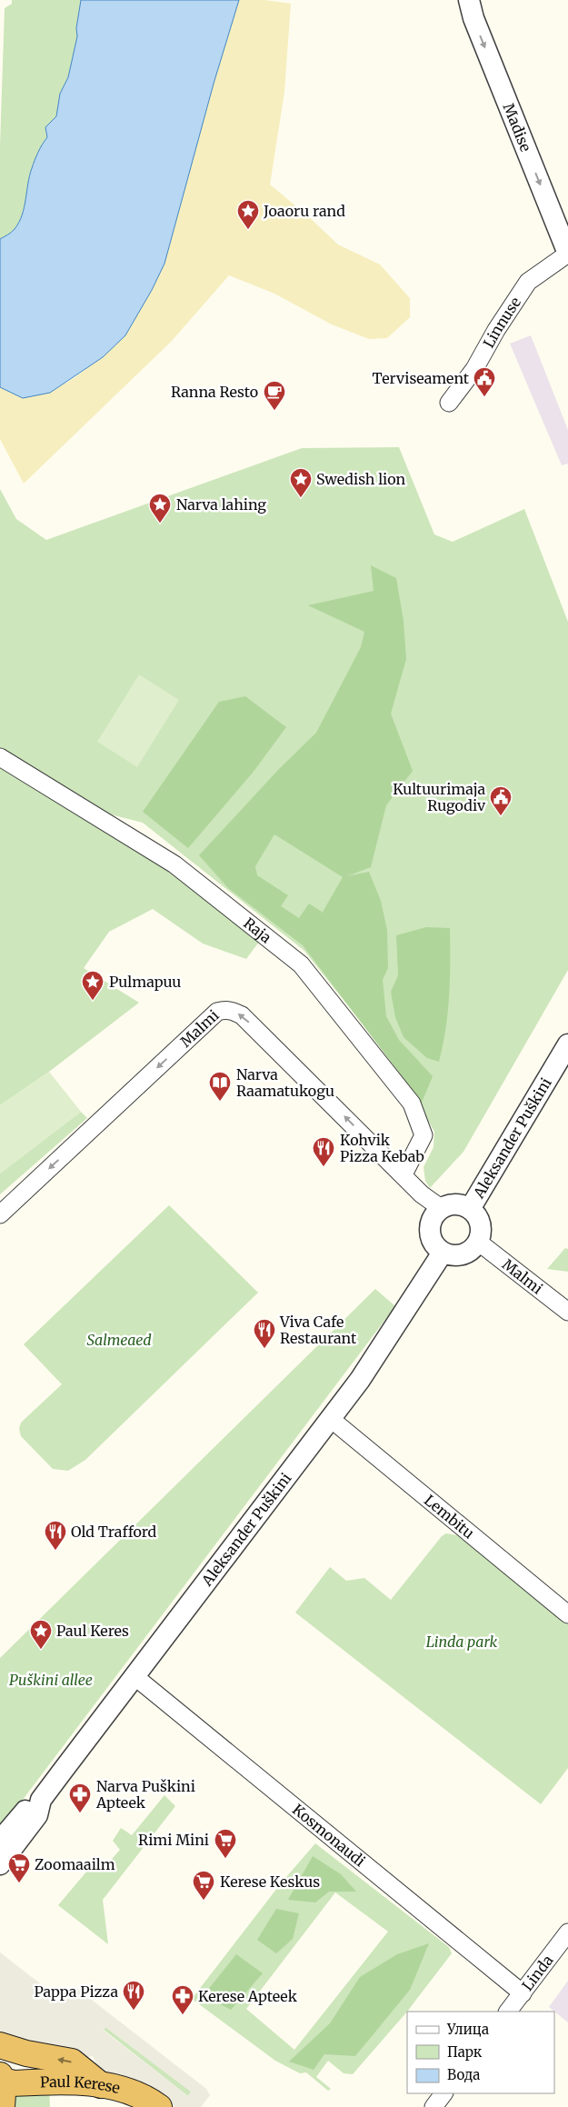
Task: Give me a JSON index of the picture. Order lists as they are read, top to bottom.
{
  "streets": {
    "highway": ["Paul Kerese"],
    "street": [
      "Madise",
      "Linnuse",
      "Raja",
      "Malmi",
      "Aleksander Puškini",
      "Lembitu",
      "Kosmonaudi",
      "Linda"
    ]
  },
  "crossings": [
    ["Madise", "Linnuse"],
    ["Raja", "Malmi"],
    ["Malmi", "Aleksander Puškini"],
    ["Aleksander Puškini", "Lembitu"],
    ["Aleksander Puškini", "Kosmonaudi"],
    ["Kosmonaudi", "Linda"]
  ],
  "one_way": ["Madise"],
  "parks": ["Salmeaed", "Linda park", "Puškini allee"],
  "places": {
    "place": [
      "Joaoru rand",
      "Swedish lion",
      "Narva lahing",
      "Pulmapuu",
      "Paul Keres"
    ],
    "public building": ["Terviseament", "Kultuurimaja Rugodiv"],
    "cafe": ["Ranna Resto"],
    "library": ["Narva Raamatukogu"],
    "restaurant": [
      "Kohvik Pizza Kebab",
      "Viva Cafe Restaurant",
      "Old Trafford",
      "Pappa Pizza"
    ],
    "pharmacy": ["Narva Puškini Apteek", "Kerese Apteek"],
    "supermarket": ["Rimi Mini", "Zoomaailm", "Kerese Keskus"]
  },
  "legend": ["Улица", "Парк", "Вода"]
}
